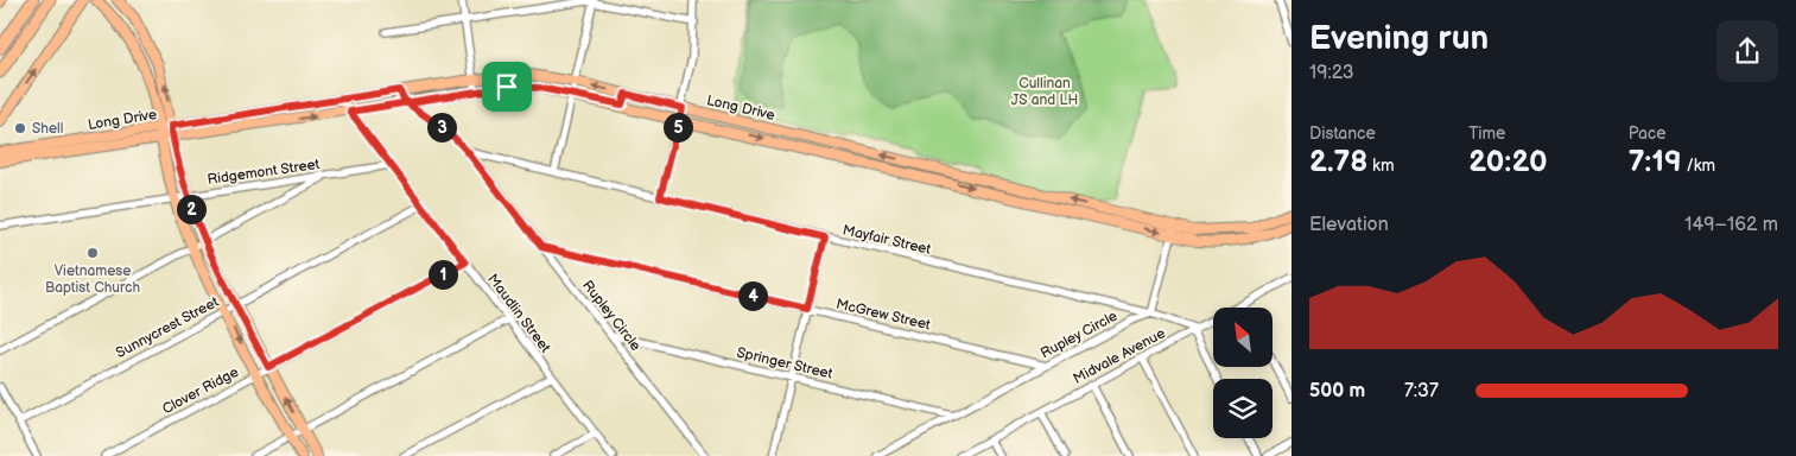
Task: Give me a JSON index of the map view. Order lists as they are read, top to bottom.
{
  "streets": {
    "main road": ["Long Drive"],
    "street": [
      "Ridgemont Street",
      "Mayfair Street",
      "Maudlin Street",
      "McGrew Street",
      "Rupley Circle",
      "Sunnycrest Street",
      "Midvale Avenue",
      "Springer Street",
      "Clover Ridge"
    ]
  },
  "crossings": [
    ["Long Drive", "Maudlin Street"],
    ["Long Drive", "Rupley Circle"],
    ["Ridgemont Street", "Maudlin Street"],
    ["Mayfair Street", "Rupley Circle"],
    ["Mayfair Street", "Midvale Avenue"],
    ["Maudlin Street", "Sunnycrest Street"],
    ["Maudlin Street", "Clover Ridge"],
    ["McGrew Street", "Rupley Circle"],
    ["Rupley Circle", "Springer Street"]
  ],
  "parks": ["Cullinan JS and LH"],
  "places": ["Shell", "Vietnamese Baptist Church"],
  "north": "top left",
  "page": {
    "heading": ["Evening run", "19:23"],
    "stats": [
      ["Distance", "2.78 km"],
      ["Time", "20:20"],
      ["Pace", "7:19 /km"]
    ],
    "pins": [
      "3",
      "5",
      "2",
      "1",
      "4"
    ],
    "chart": ["Elevation", "149–162 m"],
    "list": [
      {
        "name": "500 m",
        "note": "7:37"
      }
    ]
  }
}
